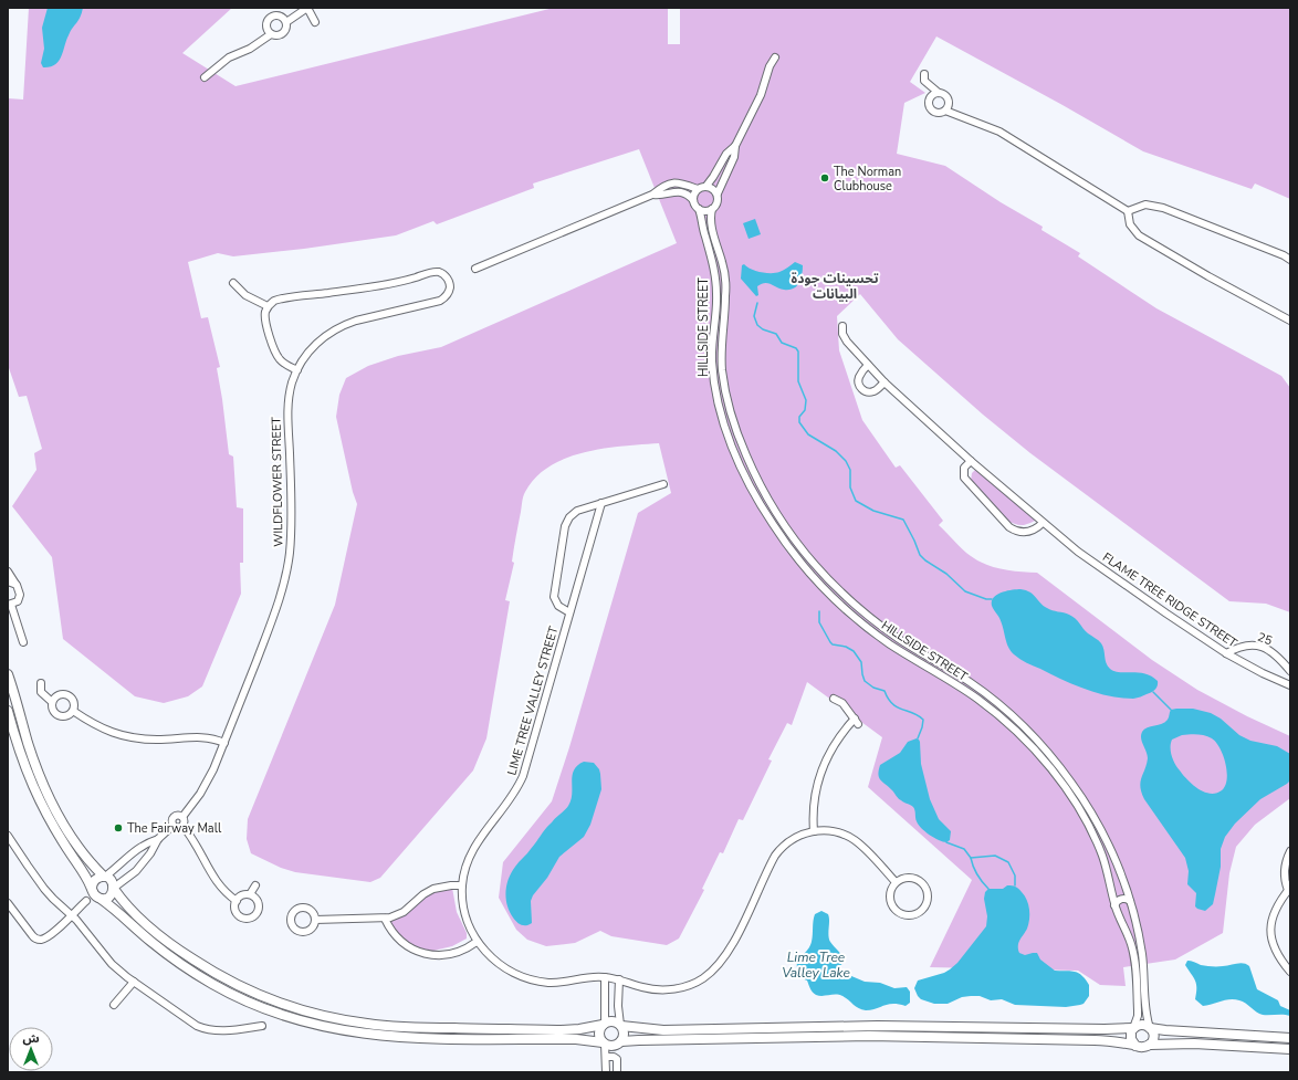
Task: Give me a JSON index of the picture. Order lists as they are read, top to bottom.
{
  "streets": {
    "street": [
      "HILLSIDE STREET",
      "WILDFLOWER STREET",
      "FLAME TREE RIDGE STREET",
      "25",
      "LIME TREE VALLEY STREET"
    ]
  },
  "crossings": [
    ["FLAME TREE RIDGE STREET", "25"]
  ],
  "districts": ["تحسينات جودة البيانات"],
  "water": ["Lime Tree Valley Lake"],
  "places": ["The Norman Clubhouse", "The Fairway Mall"],
  "north": "top"
}
